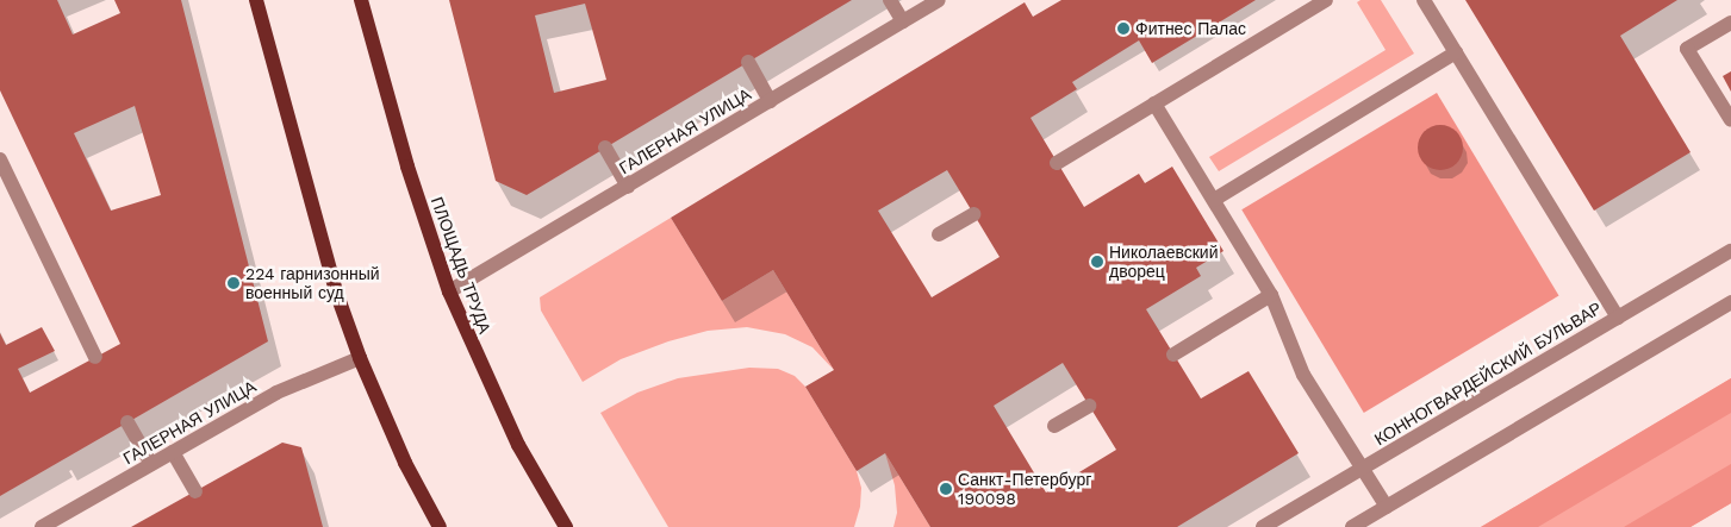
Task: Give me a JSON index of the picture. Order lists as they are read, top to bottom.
{
  "streets": {
    "main road": ["ПЛОЩАДЬ ТРУДА"],
    "street": ["ГАЛЕРНАЯ УЛИЦА", "КОННОГВАРДЕЙСКИЙ БУЛЬВАР"]
  },
  "crossings": [
    ["ГАЛЕРНАЯ УЛИЦА", "ПЛОЩАДЬ ТРУДА"]
  ],
  "places": [
    "Фитнес Палас",
    "Николаевский дворец",
    "224 гарнизонный военный суд",
    "Санкт-Петербург 190098"
  ]
}
